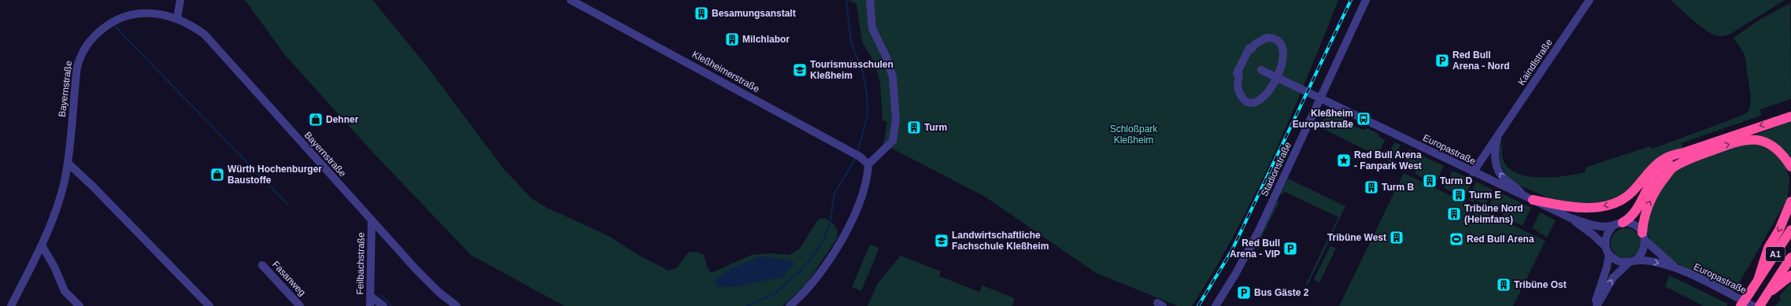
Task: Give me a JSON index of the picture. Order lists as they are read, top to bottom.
{
  "streets": {
    "highway": ["A1"],
    "street": [
      "Kaindlstraße",
      "Kleßheimerstraße",
      "Bayernstraße",
      "Europastraße",
      "Stadionstraße",
      "Feilbachstraße",
      "Fasanweg"
    ]
  },
  "crossings": [
    ["Kaindlstraße", "Europastraße"],
    ["Bayernstraße", "Feilbachstraße"],
    ["Europastraße", "Stadionstraße"]
  ],
  "parks": ["Schloßpark Kleßheim"],
  "places": {
    "building": [
      "Besamungsanstalt",
      "Milchlabor",
      "Turm",
      "Turm D",
      "Turm B",
      "Turm E",
      "Tribüne Nord (Heimfans)",
      "Tribüne West",
      "Tribüne Ost"
    ],
    "parking": ["Red Bull Arena - Nord", "Red Bull Arena - VIP", "Bus Gäste 2"],
    "school or university": ["Tourismusschulen Kleßheim", "Landwirtschaftliche Fachschule Kleßheim"],
    "bus stop": ["Kleßheim Europastraße"],
    "shop": ["Dehner", "Würth Hochenburger Baustoffe"],
    "place": ["Red Bull Arena - Fanpark West"],
    "sports": ["Red Bull Arena"]
  }
}
